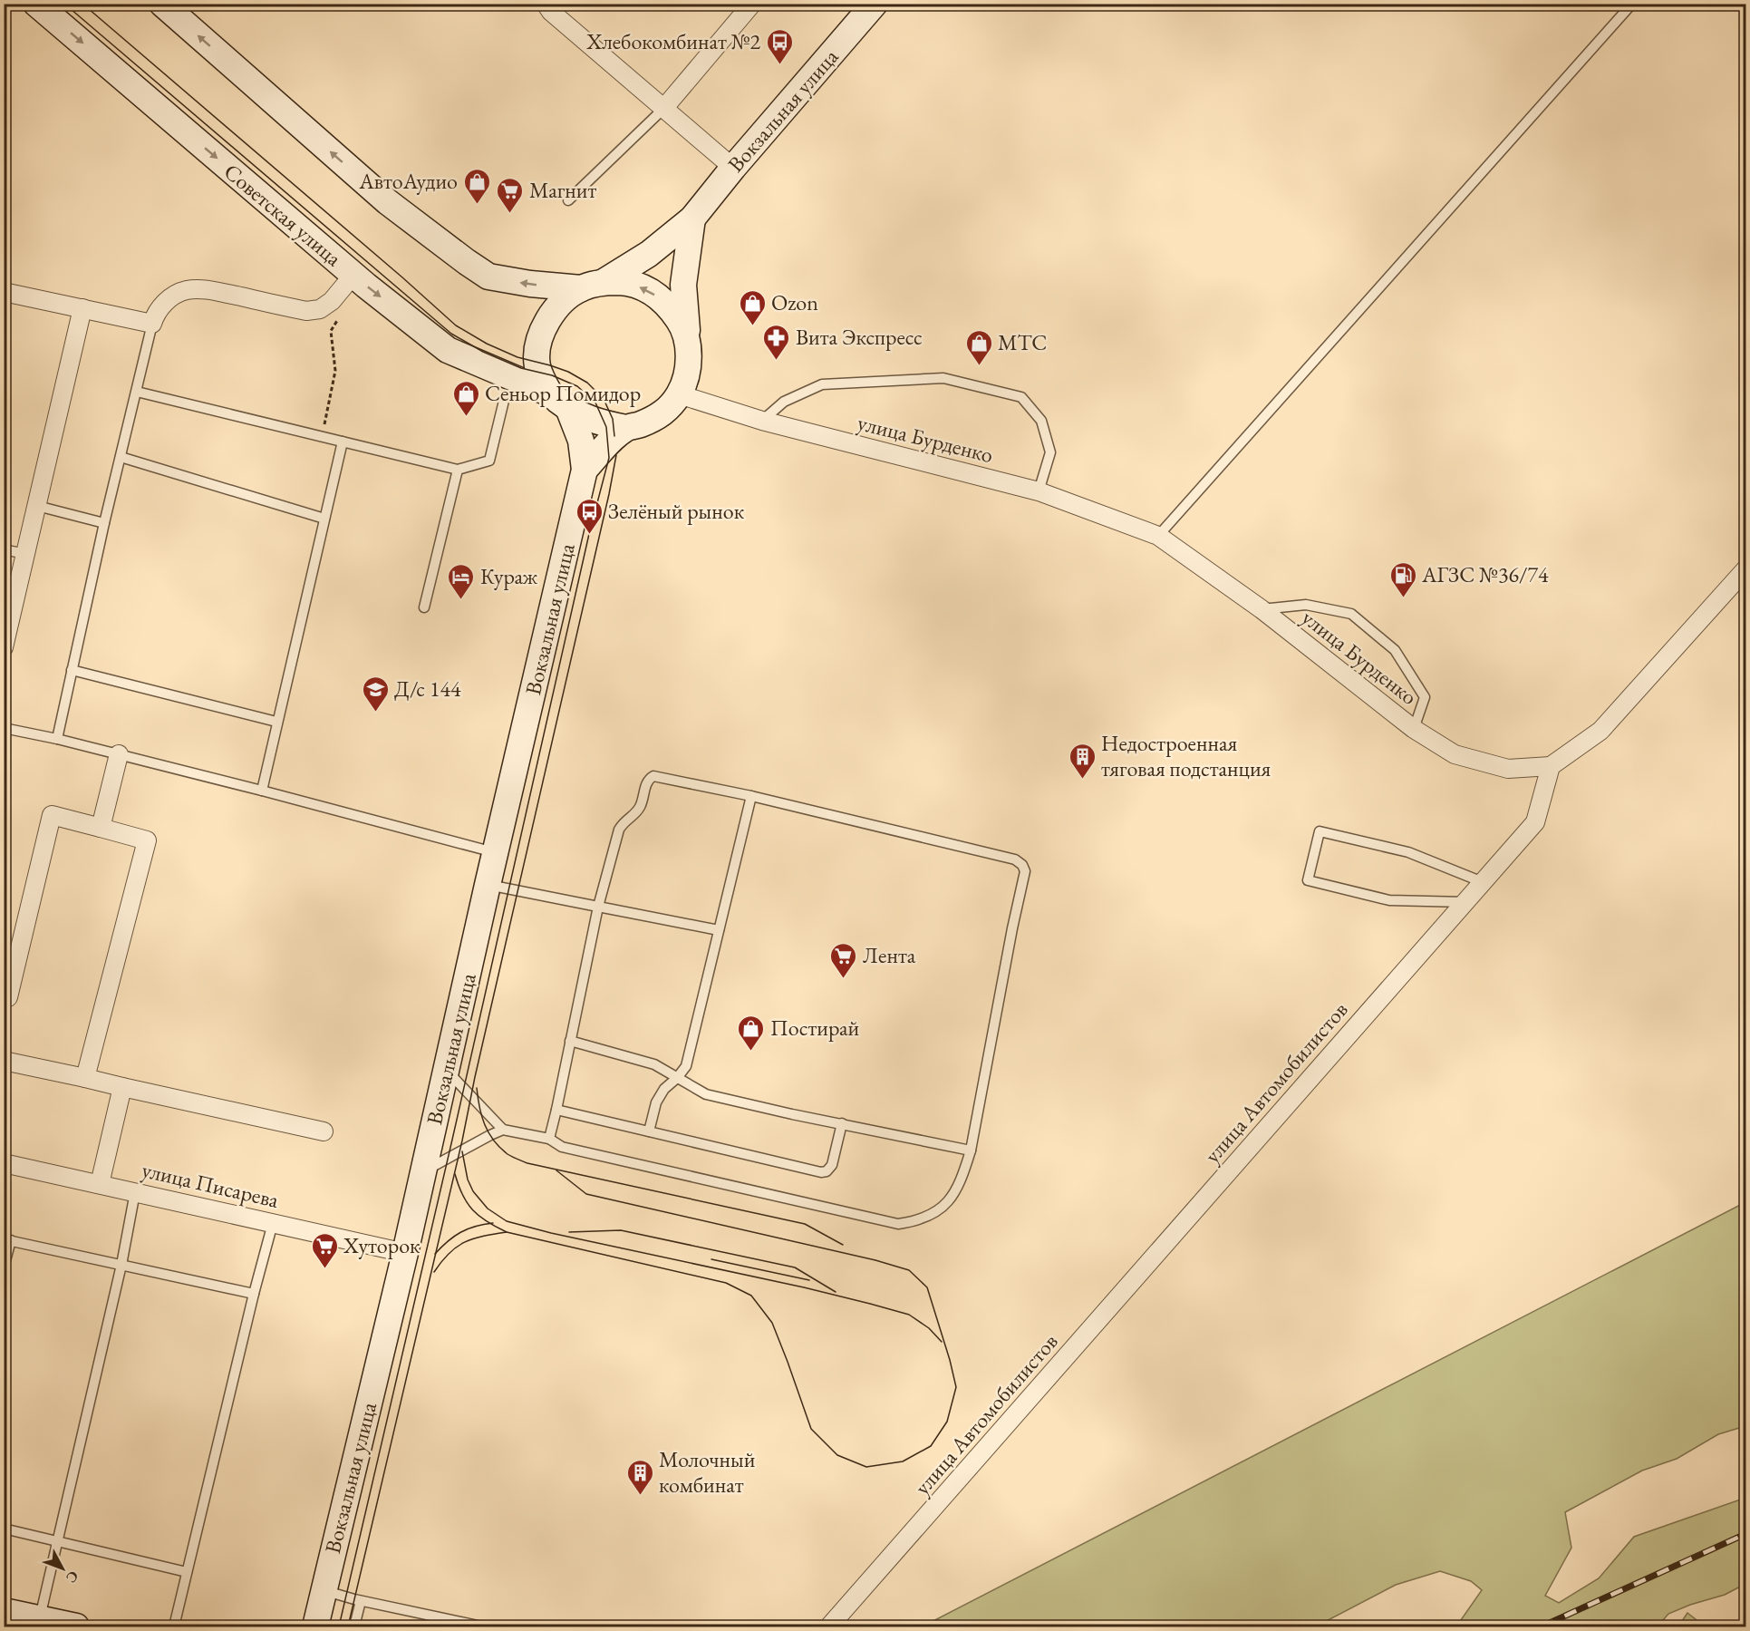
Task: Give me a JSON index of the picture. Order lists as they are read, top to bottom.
{
  "streets": {
    "main road": ["Вокзальная улица", "Советская улица"],
    "street": ["улица Бурденко", "улица Автомобилистов", "улица Писарева"]
  },
  "crossings": [
    ["Вокзальная улица", "Советская улица"],
    ["Вокзальная улица", "улица Бурденко"],
    ["Вокзальная улица", "улица Писарева"],
    ["Советская улица", "улица Бурденко"],
    ["улица Бурденко", "улица Автомобилистов"]
  ],
  "places": {
    "bus stop": ["Хлебокомбинат №2", "Зелёный рынок"],
    "shop": [
      "АвтоАудио",
      "Ozon",
      "МТС",
      "Сеньор Помидор",
      "Постирай"
    ],
    "supermarket": ["Магнит", "Лента", "Хуторок"],
    "pharmacy": ["Вита Экспресс"],
    "fuel station": ["АГЗС №36/74"],
    "hotel": ["Кураж"],
    "school or university": ["Д/с 144"],
    "building": ["Недостроенная тяговая подстанция", "Молочный комбинат"]
  },
  "north": "bottom right"
}
